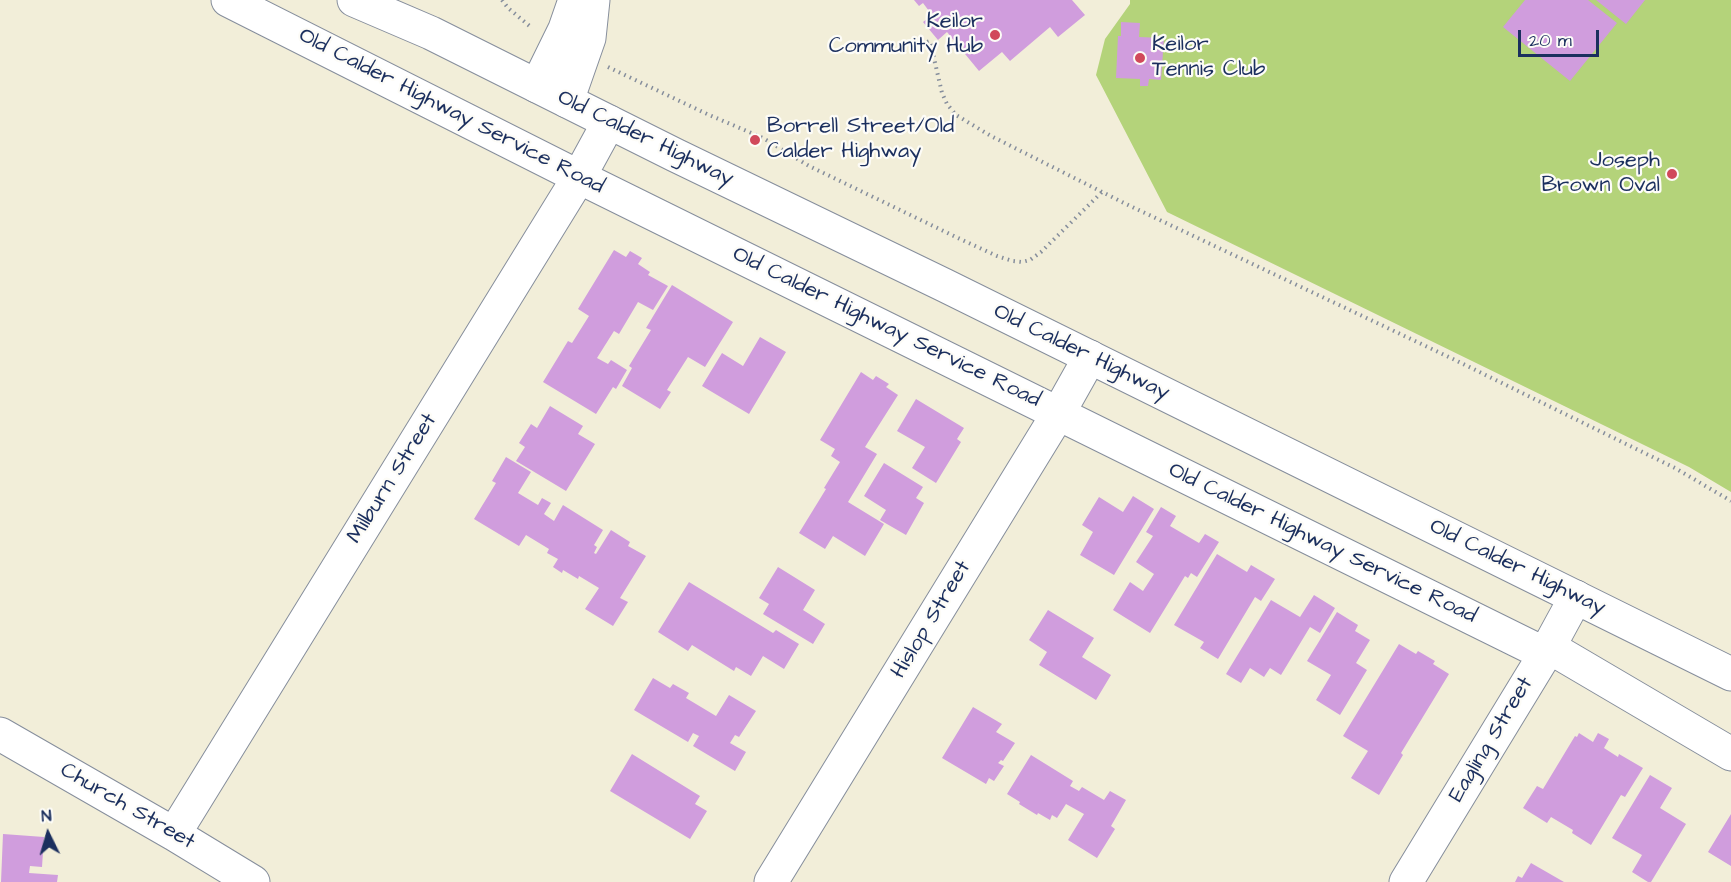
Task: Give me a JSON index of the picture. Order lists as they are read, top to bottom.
{
  "streets": {
    "street": [
      "Old Calder Highway Service Road",
      "Old Calder Highway",
      "Milburn Street",
      "Hislop Street",
      "Eagling Street",
      "Church Street"
    ]
  },
  "crossings": [
    ["Old Calder Highway Service Road", "Milburn Street"],
    ["Old Calder Highway Service Road", "Hislop Street"],
    ["Old Calder Highway Service Road", "Eagling Street"],
    ["Old Calder Highway", "Milburn Street"],
    ["Old Calder Highway", "Hislop Street"],
    ["Old Calder Highway", "Eagling Street"],
    ["Milburn Street", "Church Street"]
  ],
  "places": [
    "Keilor Community Hub",
    "Keilor Tennis Club",
    "Borrell Street/Old Calder Highway",
    "Joseph Brown Oval"
  ],
  "scale_bar": "20 m",
  "north": "top"
}
